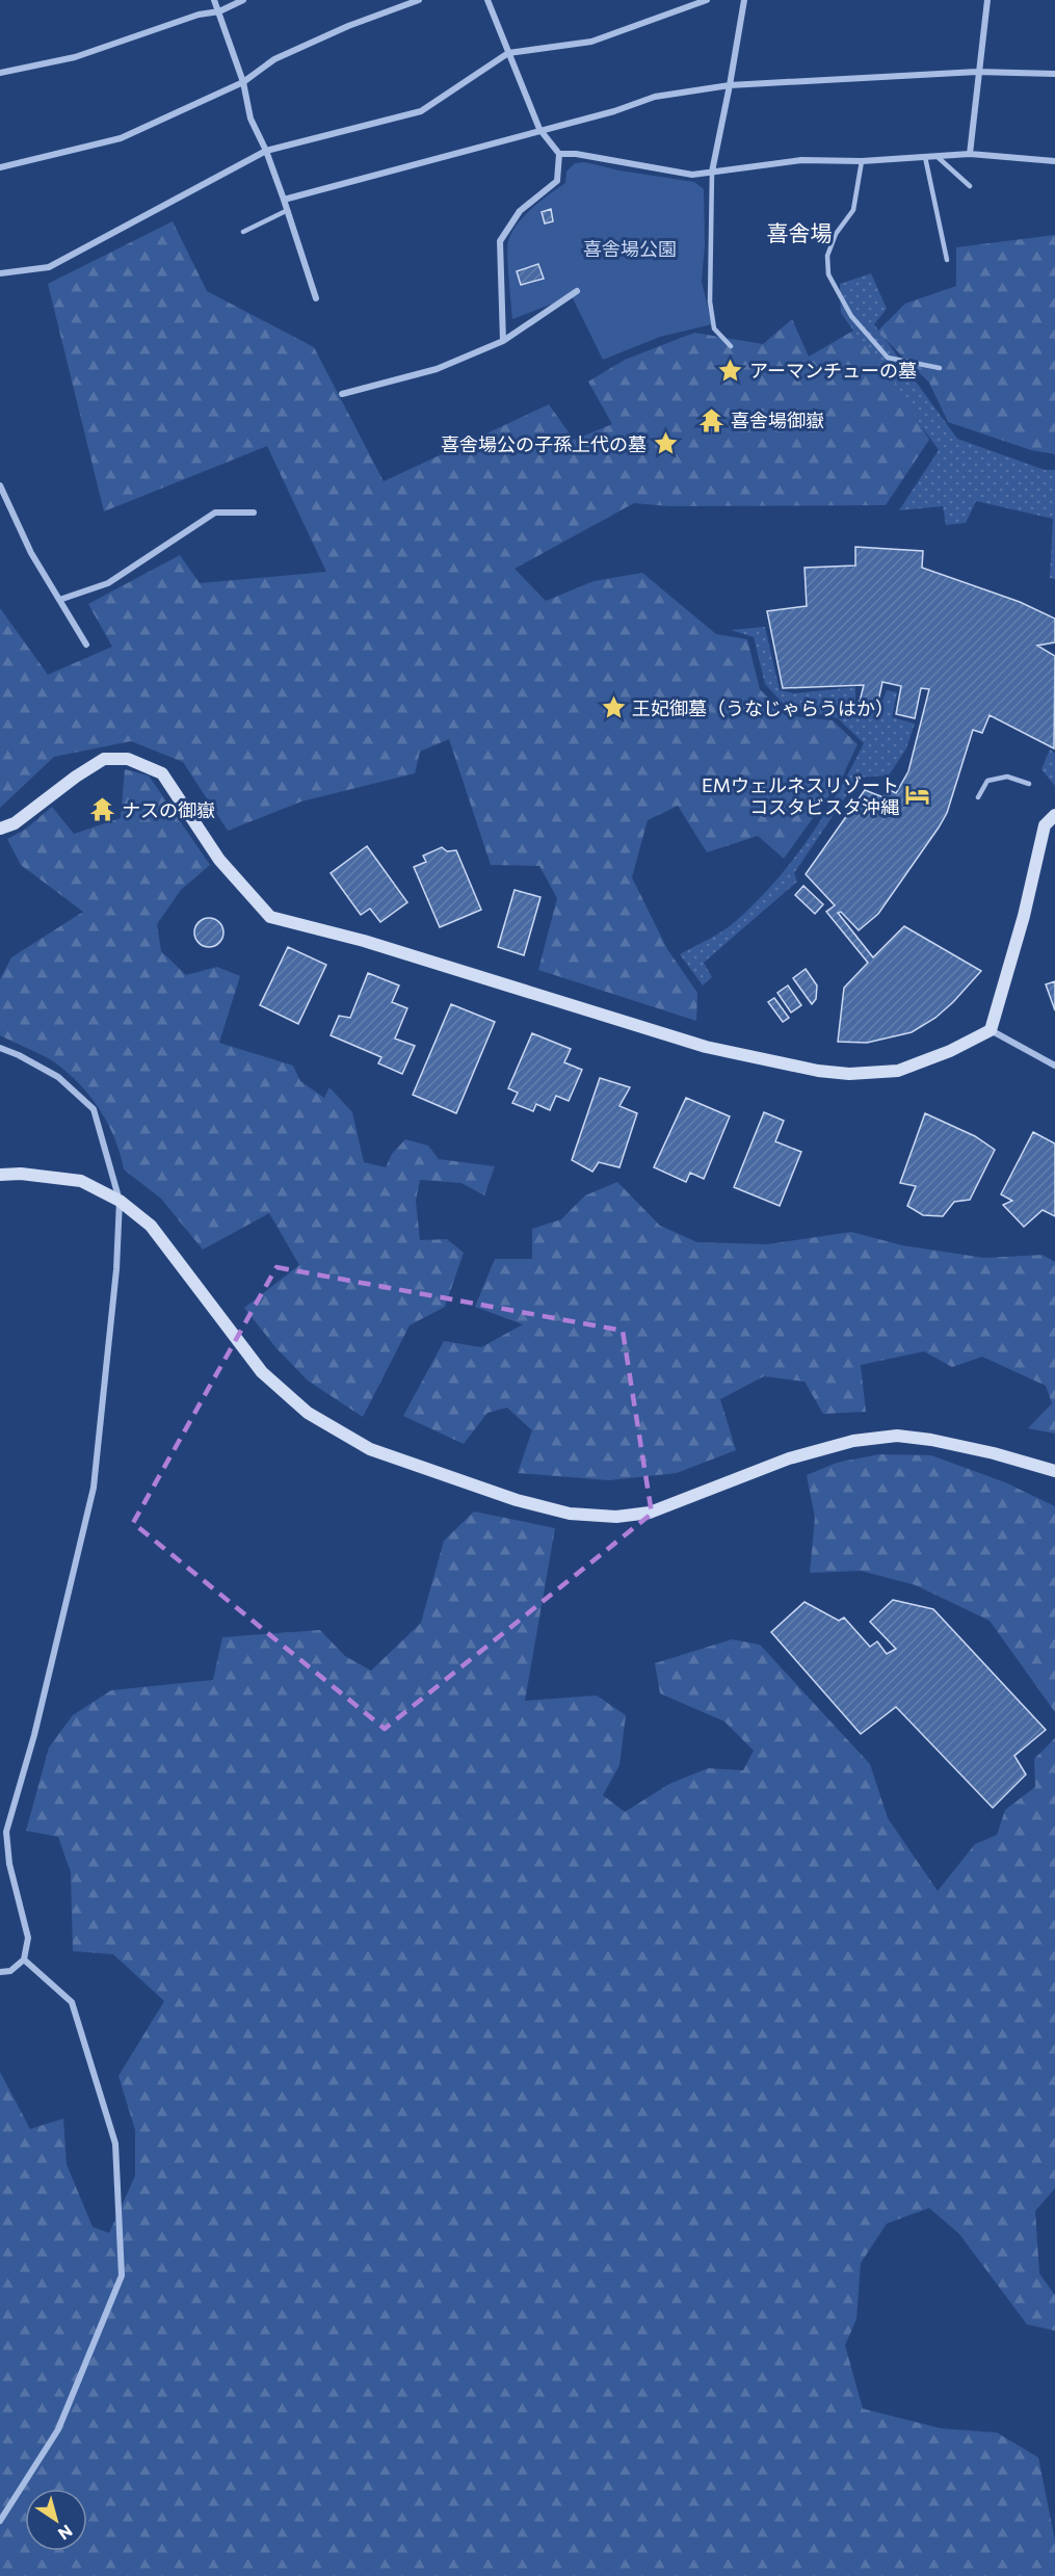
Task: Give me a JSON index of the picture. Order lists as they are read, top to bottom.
{
  "districts": ["喜舎場"],
  "parks": ["喜舎場公園"],
  "places": {
    "place": ["アーマンチューの墓", "喜舎場公の子孫上代の墓", "王妃御墓（うなじゃらうはか）"],
    "temple": ["喜舎場御嶽", "ナスの御嶽"],
    "hotel": ["EMウェルネスリゾート コスタビスタ沖縄"]
  },
  "north": "bottom right"
}
